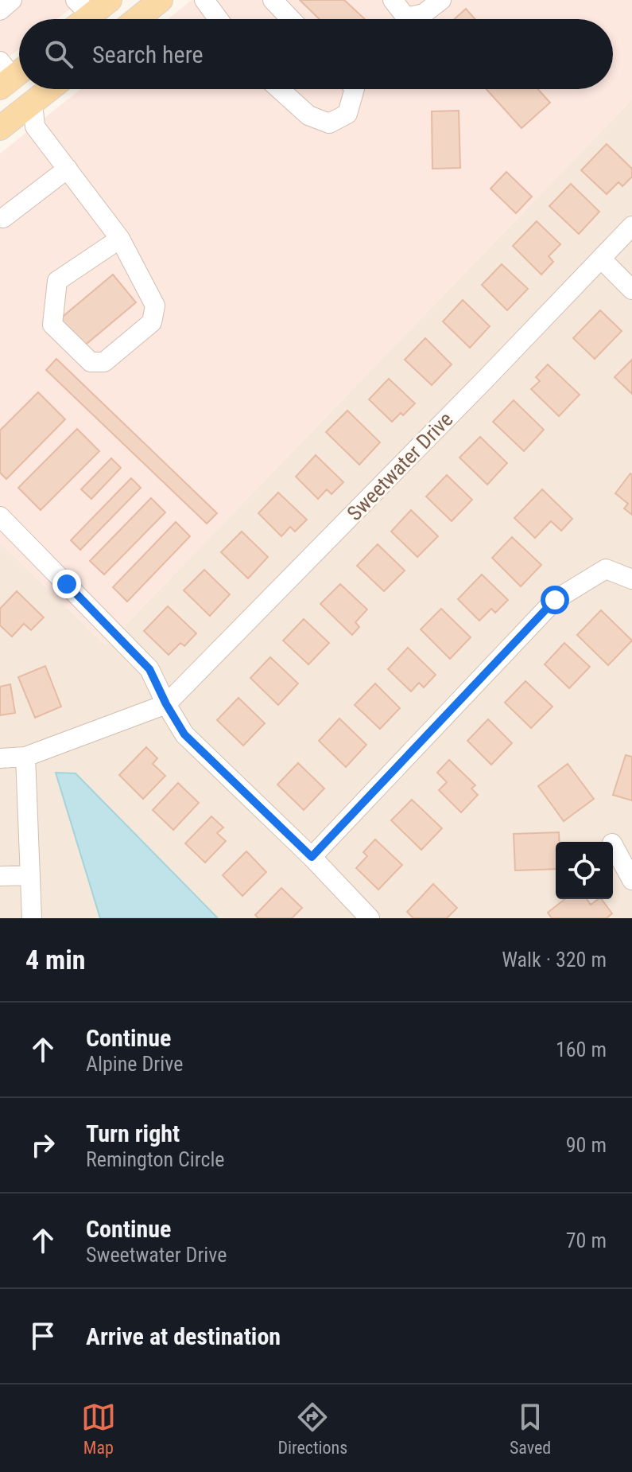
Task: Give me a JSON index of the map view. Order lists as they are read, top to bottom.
{
  "streets": {
    "street": ["Sweetwater Drive"]
  },
  "page": {
    "search": "Search here",
    "heading": ["4 min", "Walk · 320 m"],
    "list": [
      ["Continue", "Alpine Drive", "160 m"],
      ["Turn right", "Remington Circle", "90 m"],
      ["Continue", "Sweetwater Drive", "70 m"],
      "Arrive at destination"
    ],
    "nav": ["Map", "Directions", "Saved"]
  }
}
